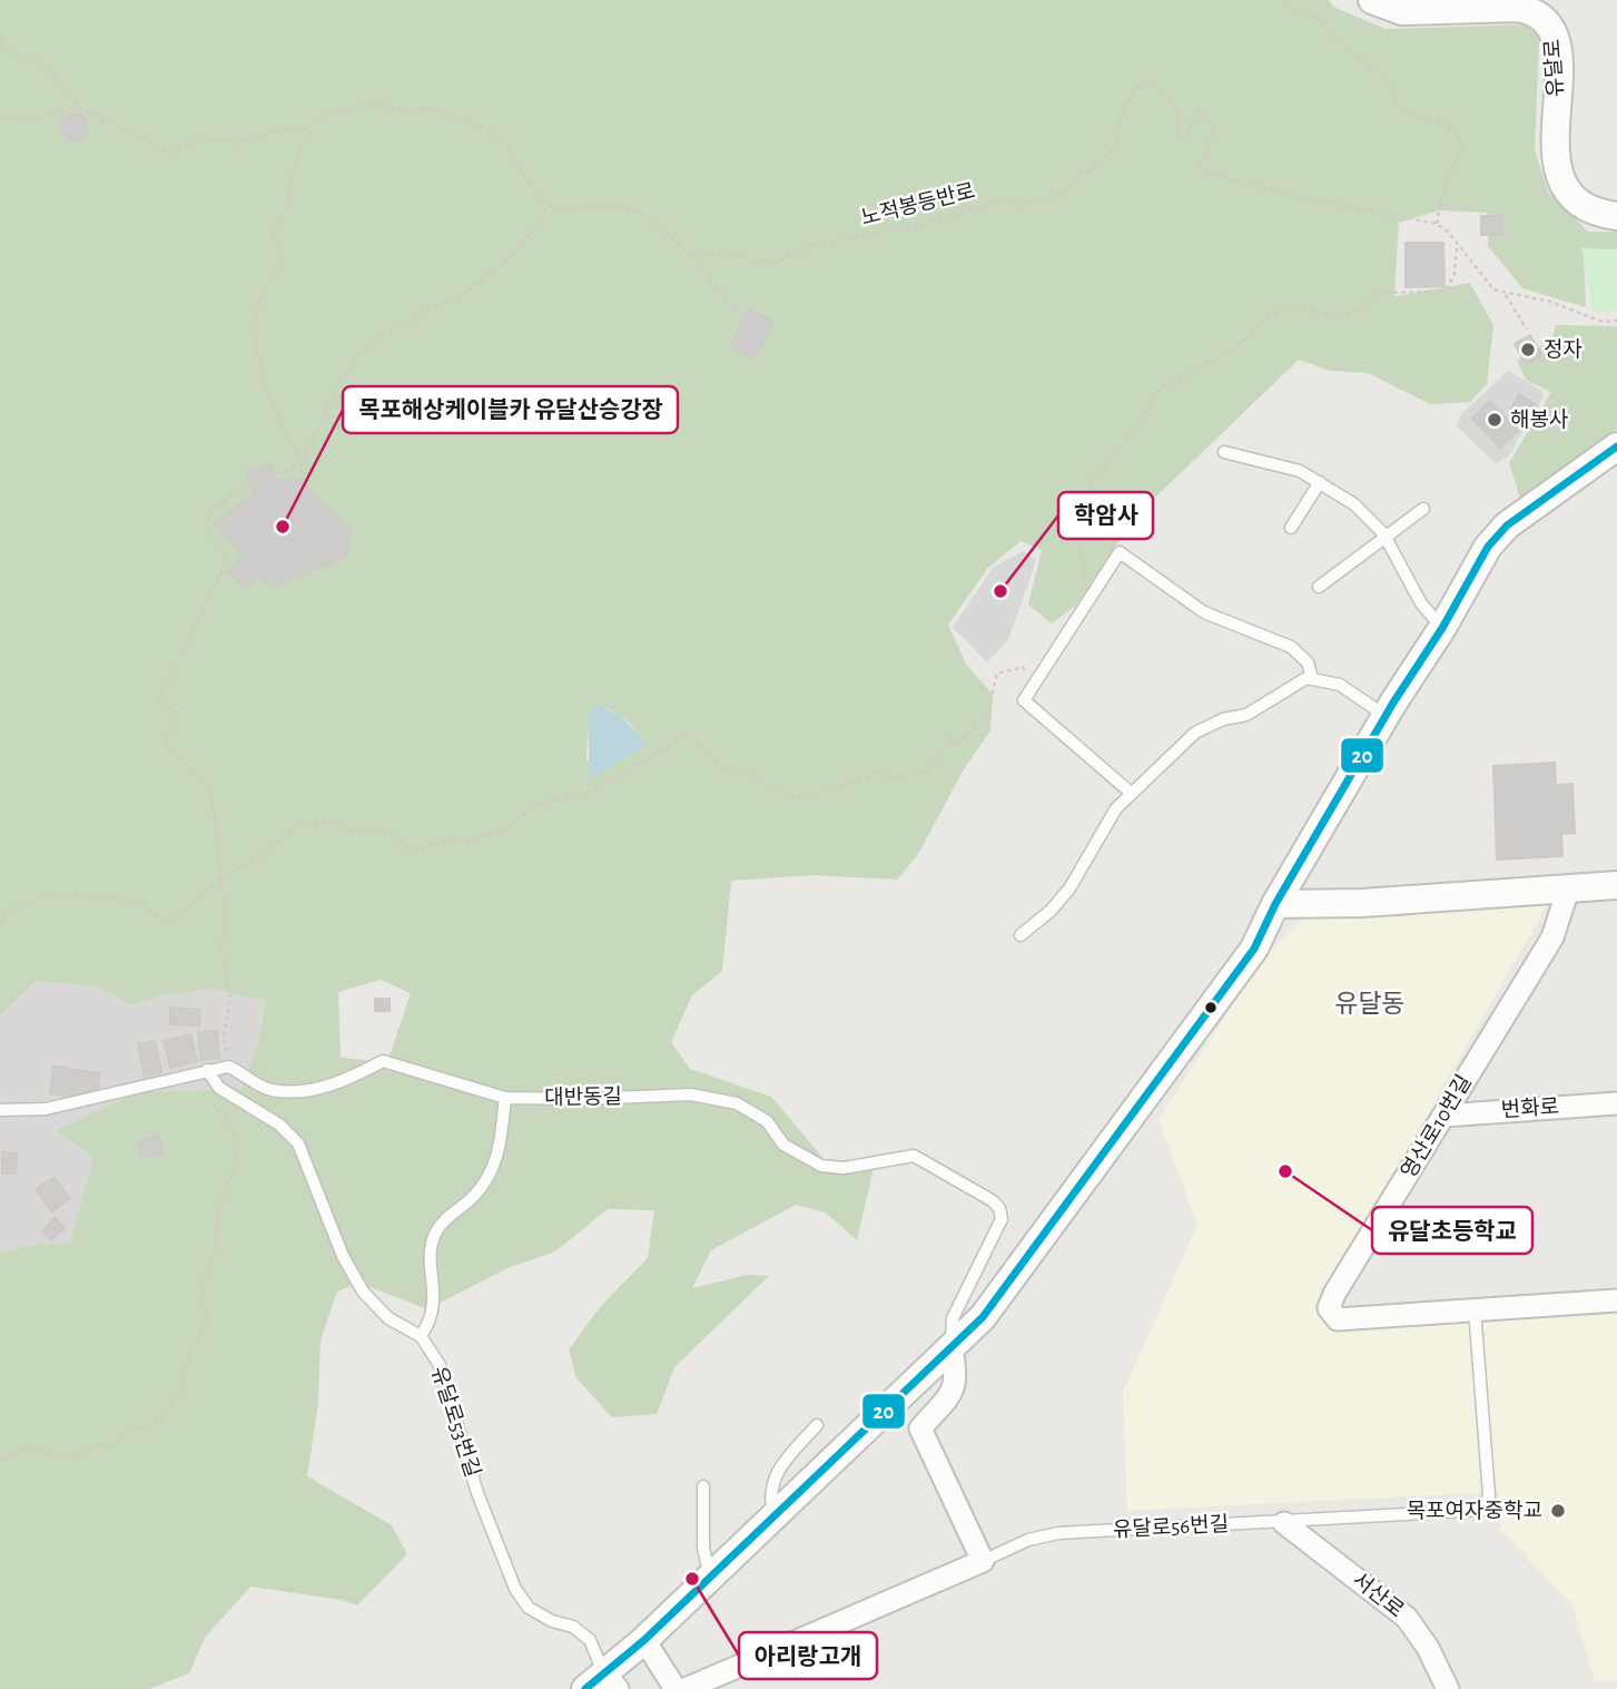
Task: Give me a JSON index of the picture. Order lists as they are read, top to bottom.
{
  "streets": {
    "street": [
      "유달로",
      "번화로",
      "영산로10번길",
      "유달로56번길",
      "서산로"
    ],
    "lane": ["대반동길", "유달로53번길"],
    "path": ["노적봉등반로"]
  },
  "crossings": [
    ["번화로", "영산로10번길"],
    ["영산로10번길", "유달로56번길"],
    ["유달로56번길", "서산로"]
  ],
  "districts": ["유달동"],
  "places": [
    "정자",
    "해봉사",
    "목포해상케이블카 유달산승강장",
    "학암사",
    "유달초등학교",
    "목포여자중학교",
    "아리랑고개"
  ],
  "lines": ["transit line 20"]
}
